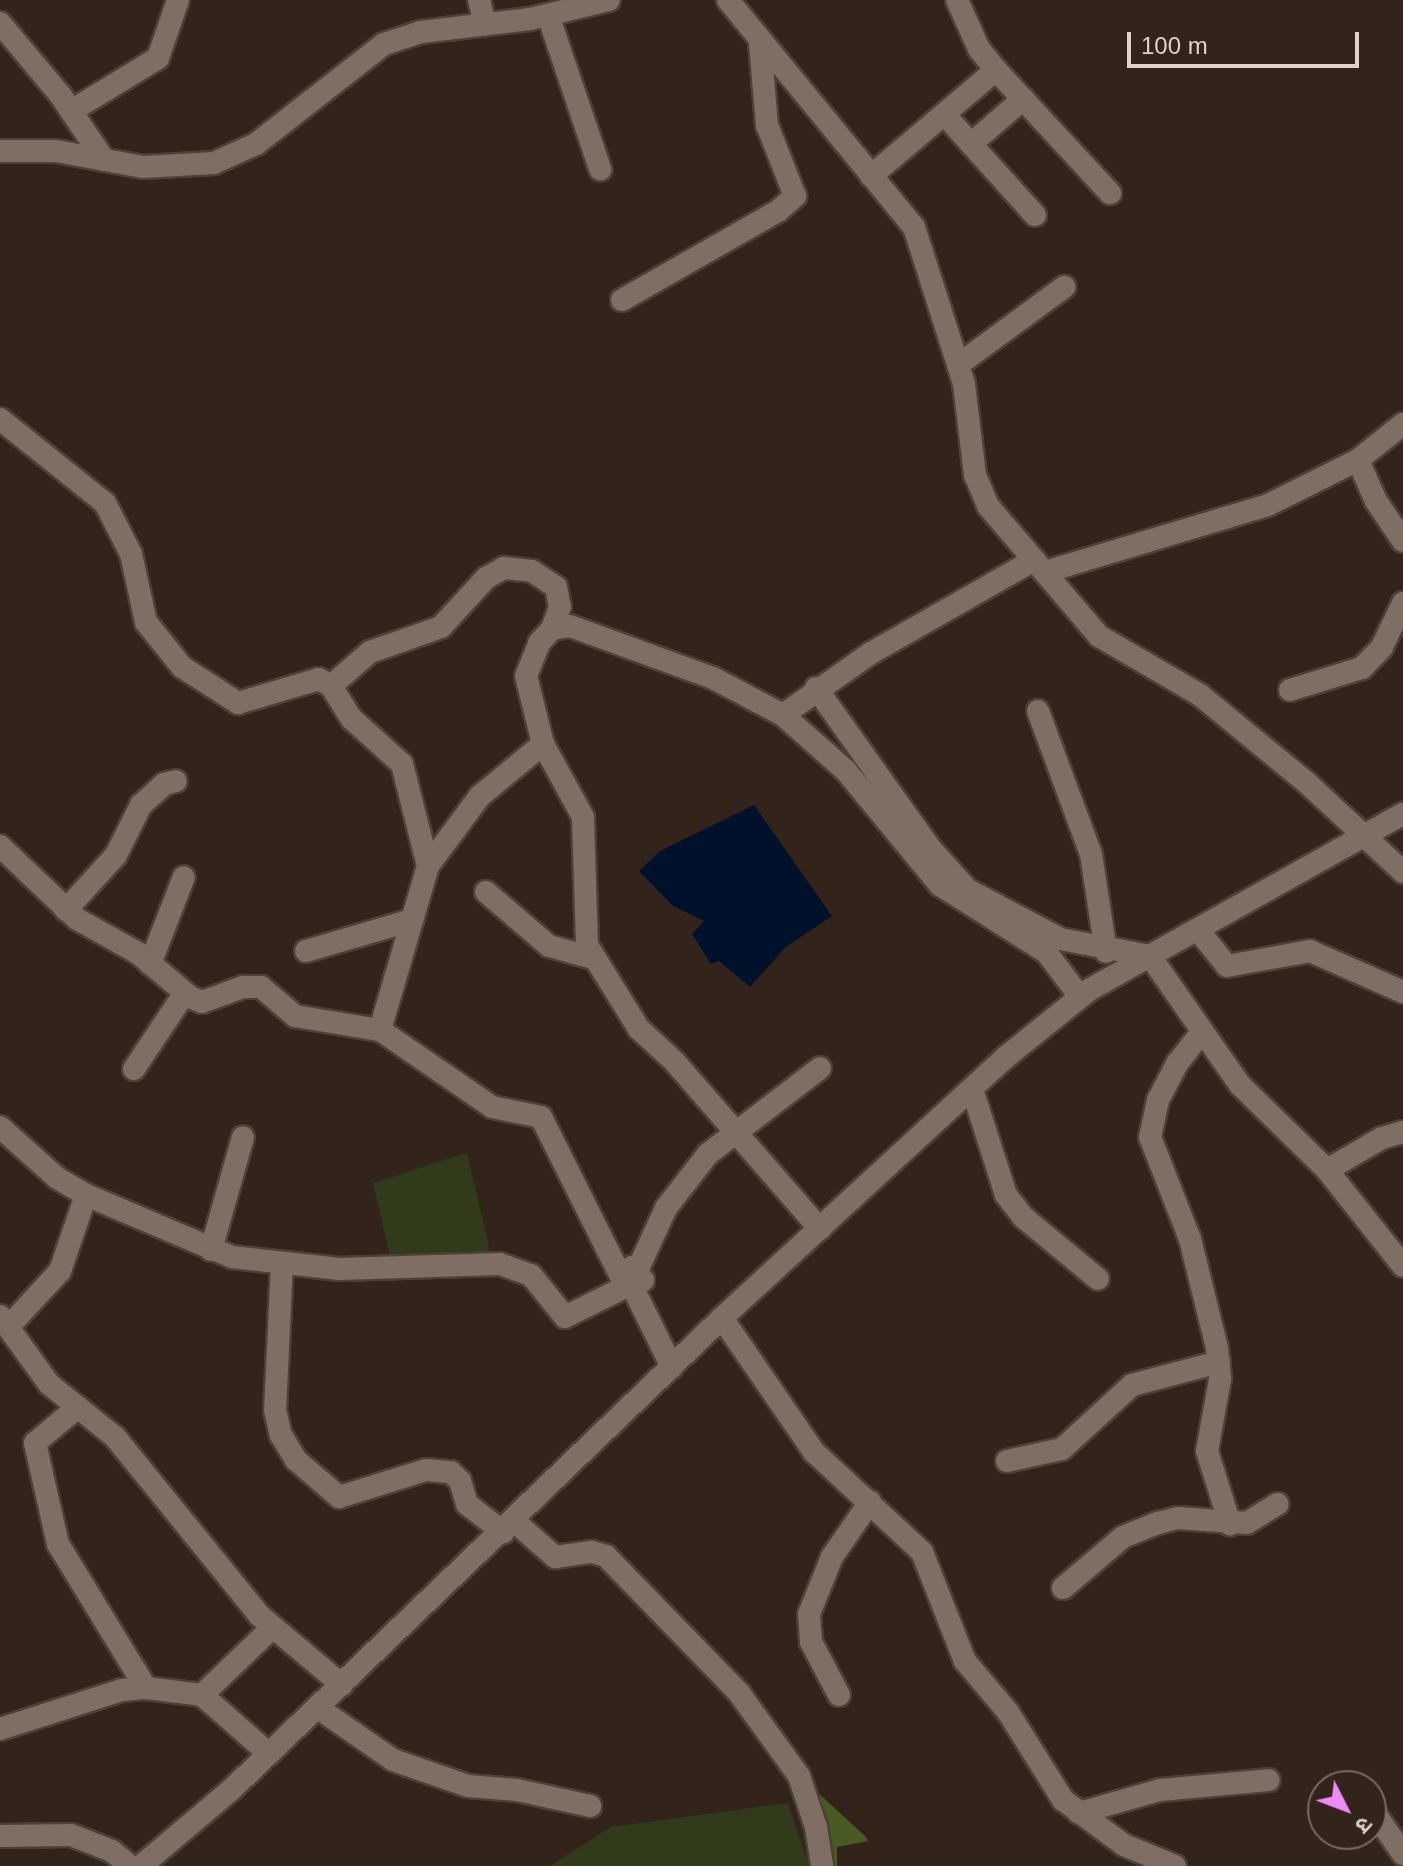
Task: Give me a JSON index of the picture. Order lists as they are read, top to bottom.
{
  "scale_bar": "100 m",
  "north": "bottom right"
}
